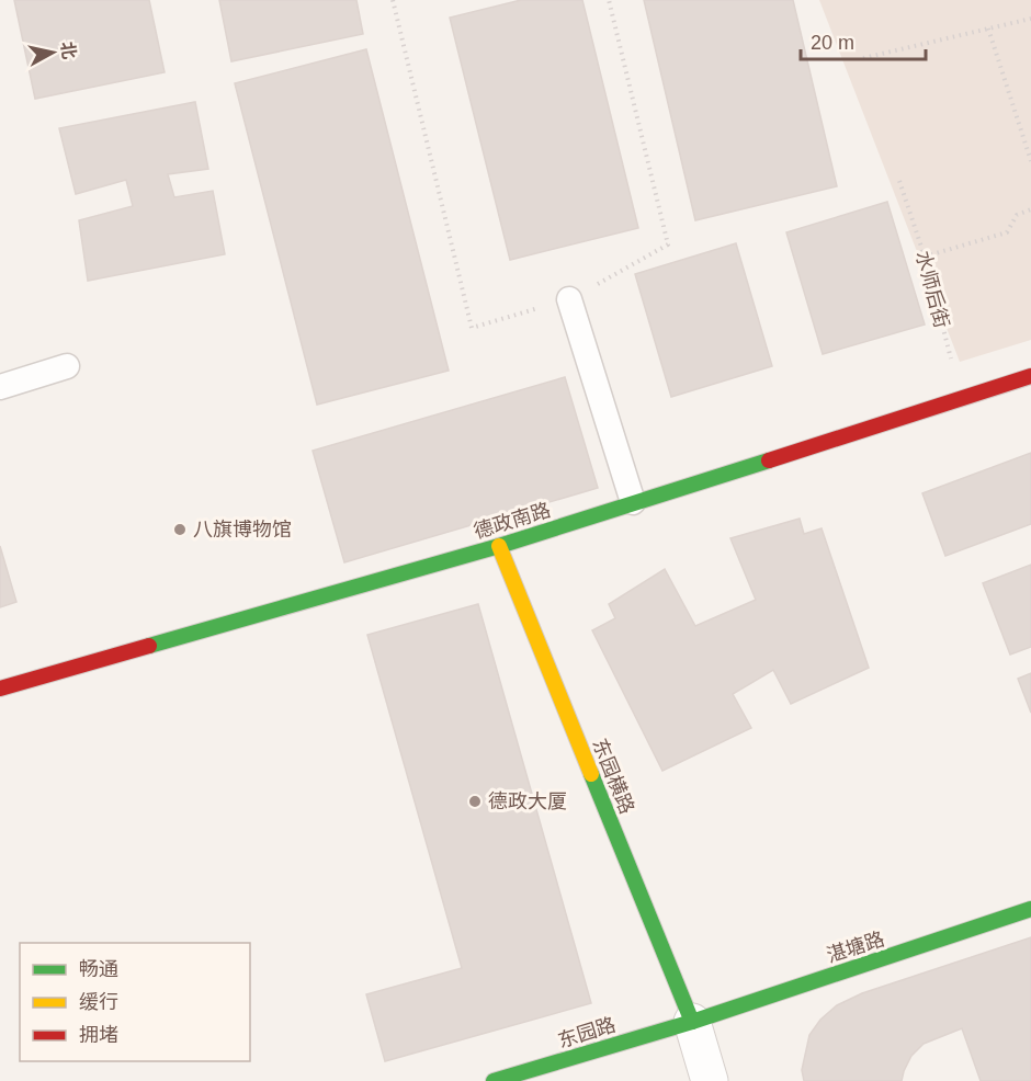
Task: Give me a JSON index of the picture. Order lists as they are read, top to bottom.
{
  "streets": {
    "street": [
      "德政南路",
      "东园横路",
      "湛塘路",
      "东园路"
    ],
    "path": ["水师后街"]
  },
  "crossings": [
    ["水师后街", "德政南路"],
    ["德政南路", "东园横路"],
    ["东园横路", "湛塘路"],
    ["东园横路", "东园路"],
    ["湛塘路", "东园路"]
  ],
  "places": ["八旗博物馆", "德政大厦"],
  "legend": ["畅通", "缓行", "拥堵"],
  "scale_bar": "20 m",
  "north": "right"
}
